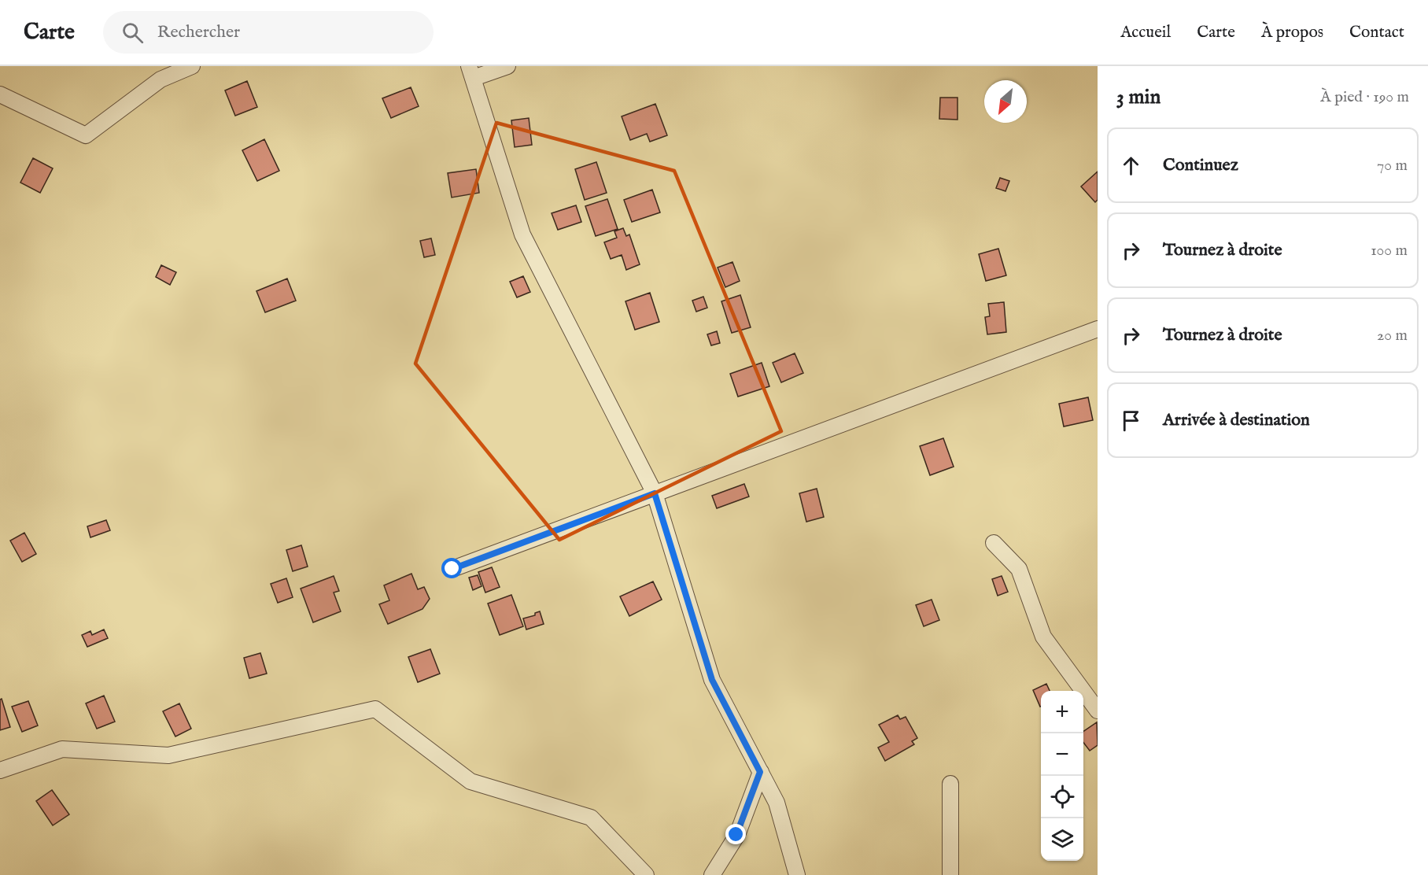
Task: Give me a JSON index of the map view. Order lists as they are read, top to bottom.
{
  "north": "bottom left",
  "page": {
    "header": "Carte",
    "search": "Rechercher",
    "nav": [
      "Accueil",
      "Carte",
      "À propos",
      "Contact"
    ],
    "heading": ["3 min", "À pied · 190 m"],
    "list": [
      ["Continuez", "70 m"],
      ["Tournez à droite", "100 m"],
      ["Tournez à droite", "20 m"],
      "Arrivée à destination"
    ],
    "map_buttons": ["+", "−"]
  }
}
